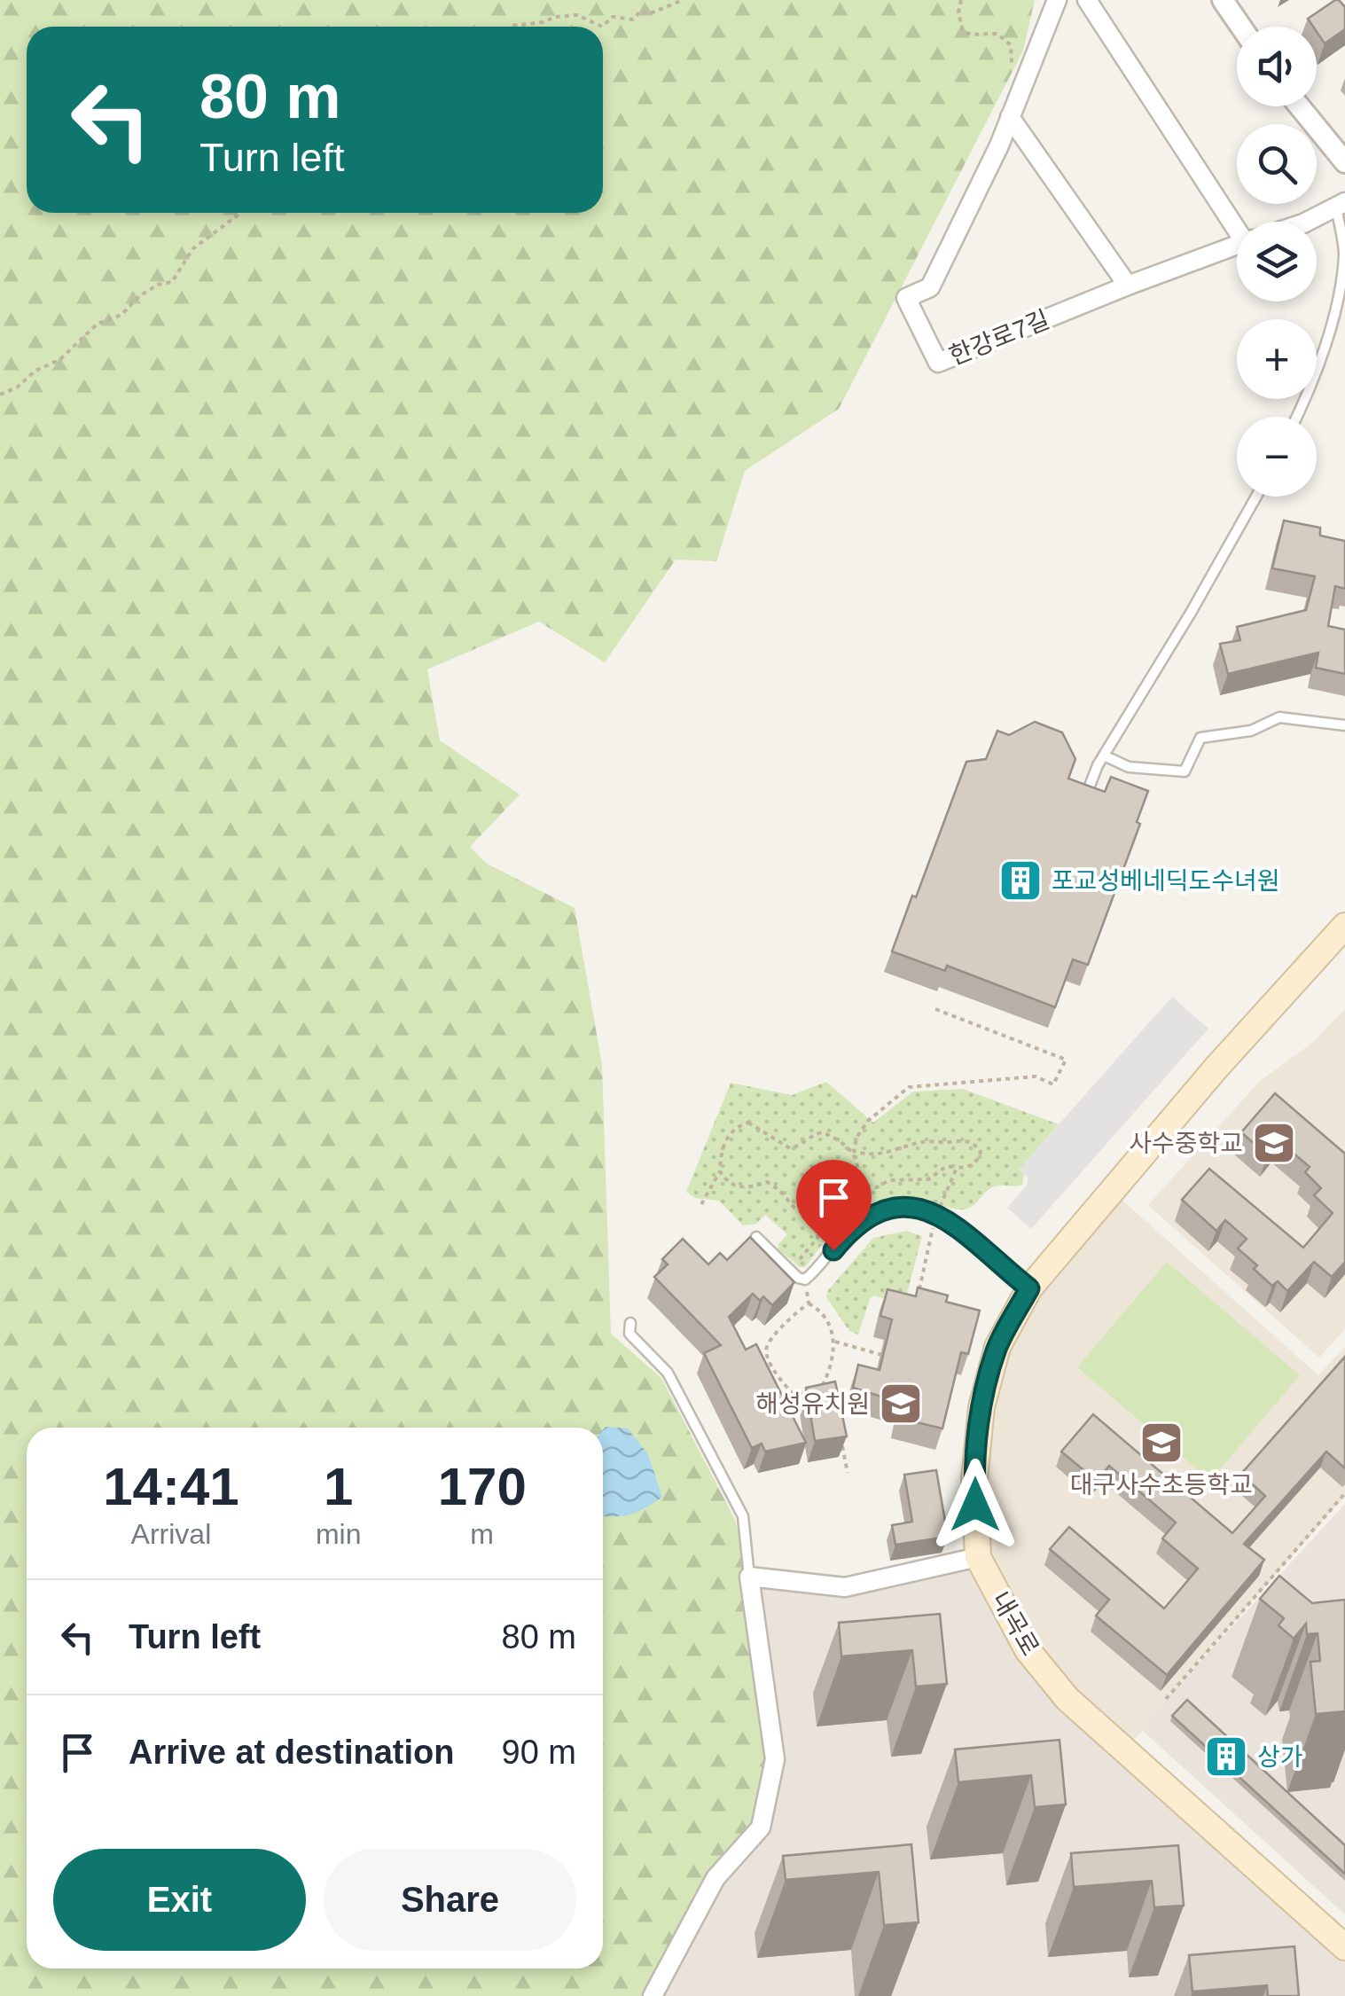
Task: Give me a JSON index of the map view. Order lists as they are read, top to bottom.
{
  "streets": {
    "main road": ["내곡로"],
    "street": ["한강로7길"]
  },
  "places": {
    "building": ["포교성베네딕도수녀원", "상가"],
    "school or university": ["사수중학교", "해성유치원", "대구사수초등학교"]
  },
  "page": {
    "map_buttons": ["+", "−"],
    "turn": ["80 m", "Turn left"],
    "eta": [
      "14:41",
      "Arrival",
      "1",
      "min",
      "170",
      "m"
    ],
    "list": [
      {
        "name": "Turn left",
        "value": "80 m"
      },
      {
        "name": "Arrive at destination",
        "value": "90 m"
      }
    ],
    "buttons": ["Exit", "Share"]
  }
}
